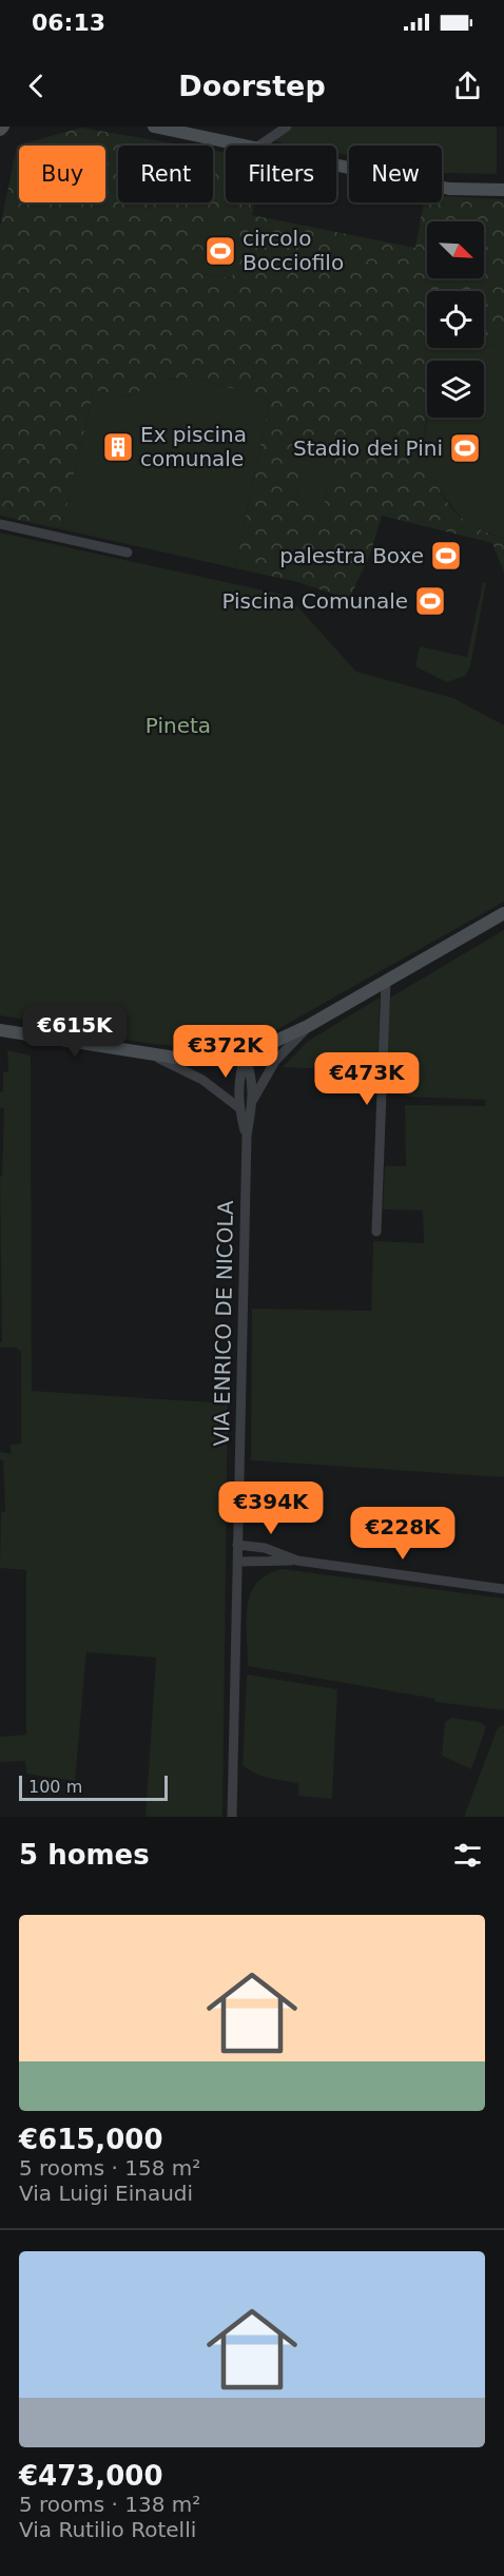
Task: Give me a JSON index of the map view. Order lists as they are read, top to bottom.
{
  "streets": {
    "street": ["VIA ENRICO DE NICOLA"]
  },
  "parks": ["Pineta"],
  "places": {
    "sports": [
      "circolo Bocciofilo",
      "Stadio dei Pini",
      "palestra Boxe",
      "Piscina Comunale"
    ],
    "building": ["Ex piscina comunale"]
  },
  "scale_bar": "100 m",
  "north": "bottom right",
  "page": {
    "status": "06:13",
    "header": "Doorstep",
    "chip": [
      "Buy",
      "Rent",
      "Filters",
      "New"
    ],
    "price": [
      "€615K",
      "€372K",
      "€473K",
      "€394K",
      "€228K"
    ],
    "scale": "100 m",
    "heading": "5 homes",
    "list": [
      {
        "name": "€615,000",
        "note": "5 rooms · 158 m² · Via Luigi Einaudi"
      },
      {
        "name": "€473,000",
        "note": "5 rooms · 138 m² · Via Rutilio Rotelli"
      }
    ]
  }
}
